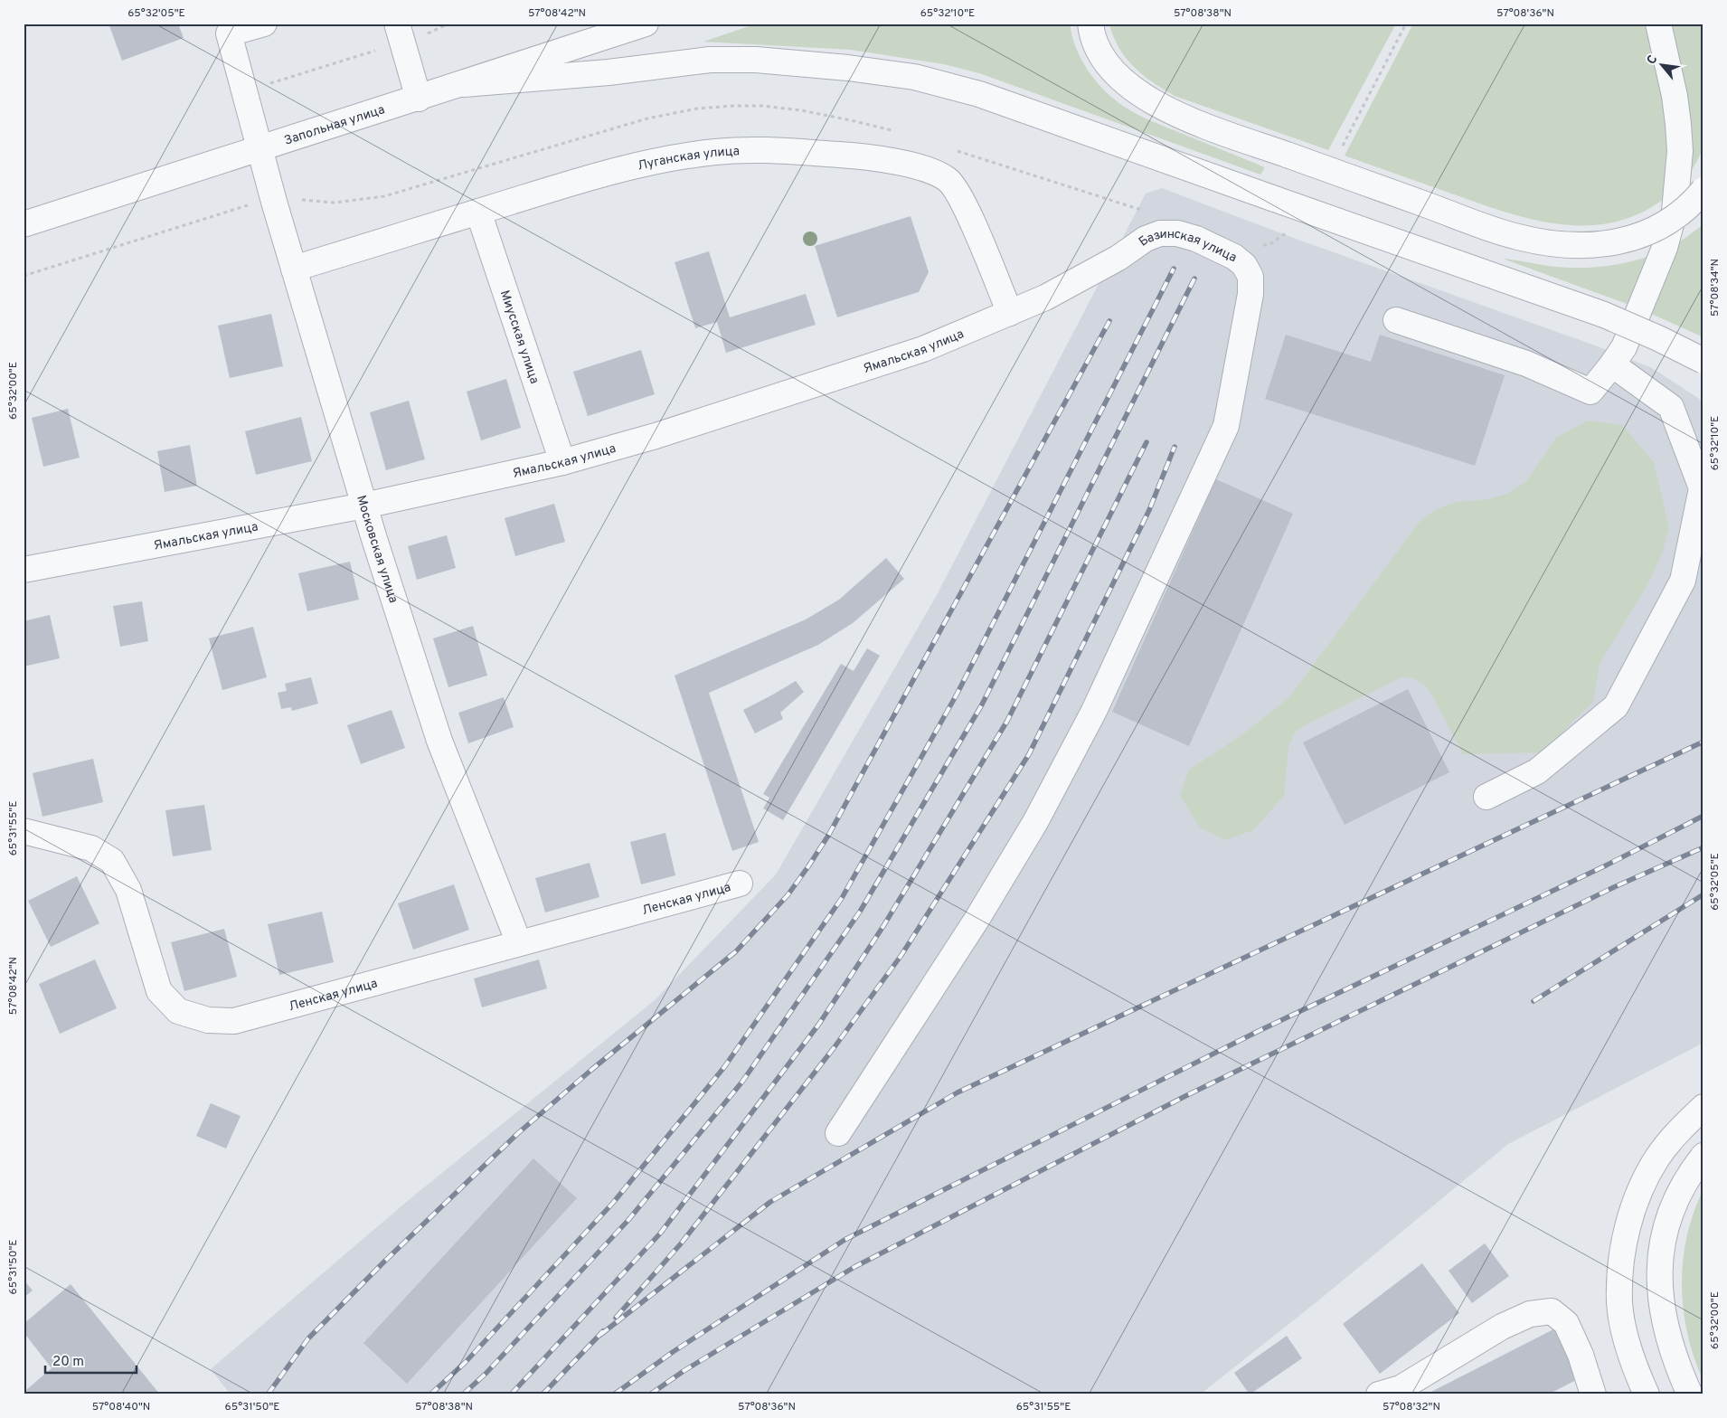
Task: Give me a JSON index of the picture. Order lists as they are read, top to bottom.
{
  "streets": {
    "street": [
      "Запольная улица",
      "Луганская улица",
      "Базинская улица",
      "Миусская улица",
      "Ямальская улица",
      "Московская улица",
      "Ленская улица"
    ]
  },
  "crossings": [
    ["Запольная улица", "Московская улица"],
    ["Луганская улица", "Миусская улица"],
    ["Луганская улица", "Ямальская улица"],
    ["Луганская улица", "Московская улица"],
    ["Базинская улица", "Ямальская улица"],
    ["Миусская улица", "Ямальская улица"],
    ["Ямальская улица", "Московская улица"],
    ["Московская улица", "Ленская улица"]
  ],
  "scale_bar": "20 m",
  "north": "top left",
  "coordinates": [
    "65°32'05\"E",
    "57°08'42\"N",
    "65°32'10\"E",
    "57°08'38\"N",
    "57°08'36\"N",
    "57°08'34\"N",
    "65°32'00\"E",
    "65°31'55\"E",
    "65°31'50\"E",
    "57°08'40\"N",
    "57°08'32\"N"
  ]
}
